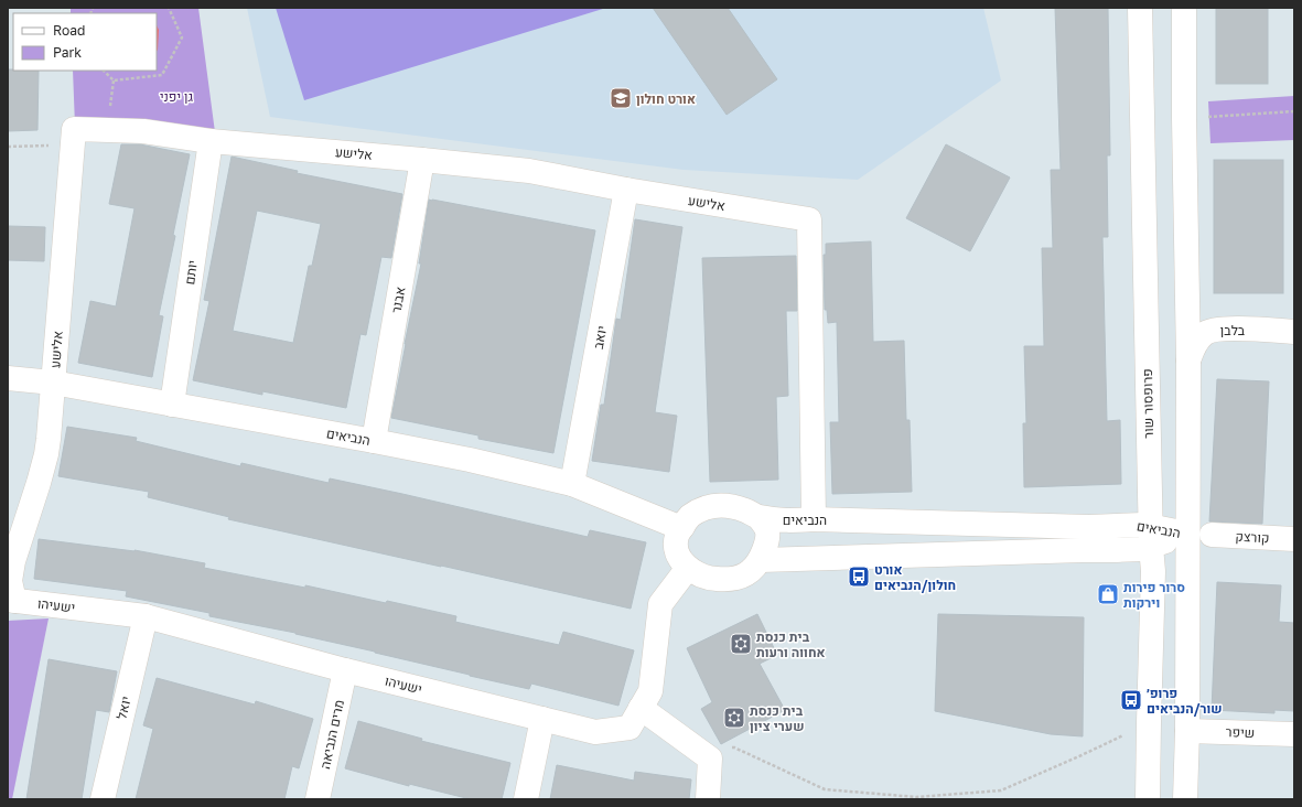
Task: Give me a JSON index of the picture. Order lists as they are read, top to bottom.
{
  "streets": {
    "street": [
      "אלישע",
      "יותם",
      "אבנר",
      "בלבן",
      "יואב",
      "פרופסור שור",
      "הנביאים",
      "קורצק",
      "ישעיהו",
      "יואל",
      "שיפר",
      "מרים הנביאה"
    ]
  },
  "crossings": [
    ["אלישע", "יותם"],
    ["אלישע", "אבנר"],
    ["אלישע", "יואב"],
    ["אלישע", "הנביאים"],
    ["אלישע", "ישעיהו"],
    ["יותם", "הנביאים"],
    ["אבנר", "הנביאים"],
    ["יואב", "הנביאים"],
    ["פרופסור שור", "הנביאים"],
    ["הנביאים", "ישעיהו"],
    ["ישעיהו", "יואל"],
    ["ישעיהו", "מרים הנביאה"]
  ],
  "parks": ["גן יפני"],
  "places": {
    "school or university": ["אורט חולון"],
    "bus stop": ["אורט חולון/הנביאים", "פרופ׳ שור/הנביאים"],
    "shop": ["סרור פירות וירקות"],
    "synagogue": ["בית כנסת אחווה ורעות", "בית כנסת שערי ציון"]
  },
  "legend": ["Road", "Park"]
}
